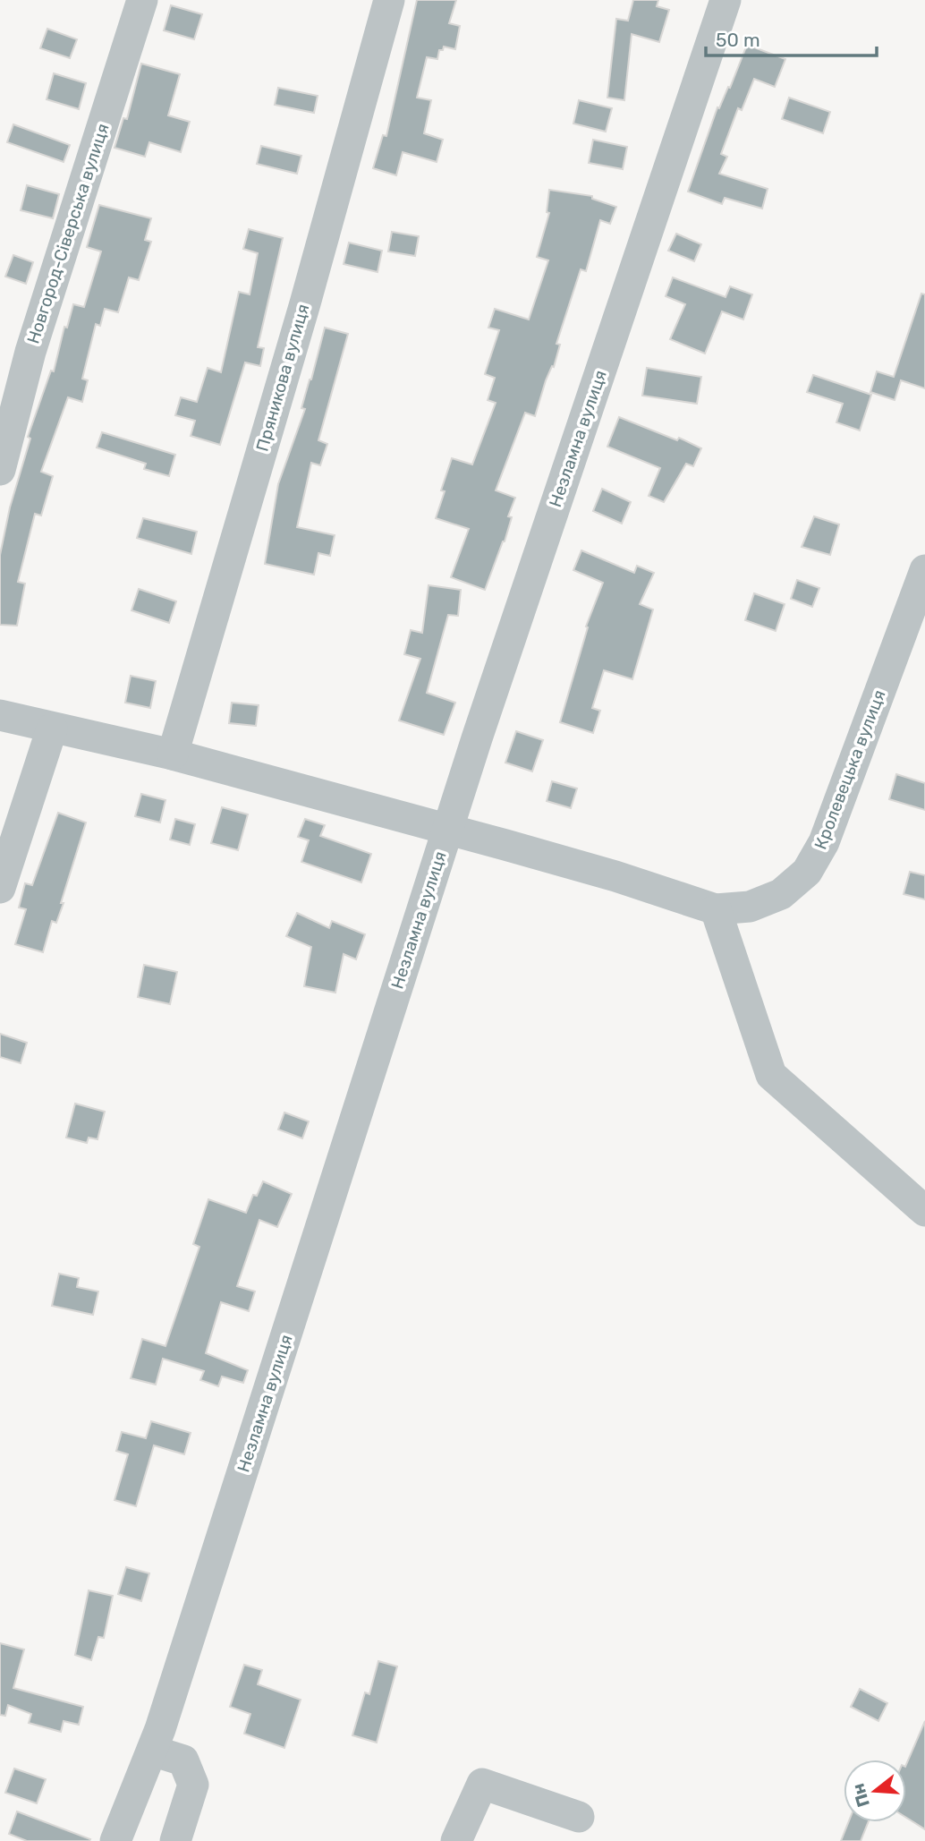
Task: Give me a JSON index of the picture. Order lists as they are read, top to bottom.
{
  "streets": {
    "street": [
      "Новгород-Сіверська вулиця",
      "Пряникова вулиця",
      "Незламна вулиця",
      "Кролевецька вулиця"
    ]
  },
  "scale_bar": "50 m",
  "north": "left"
}
